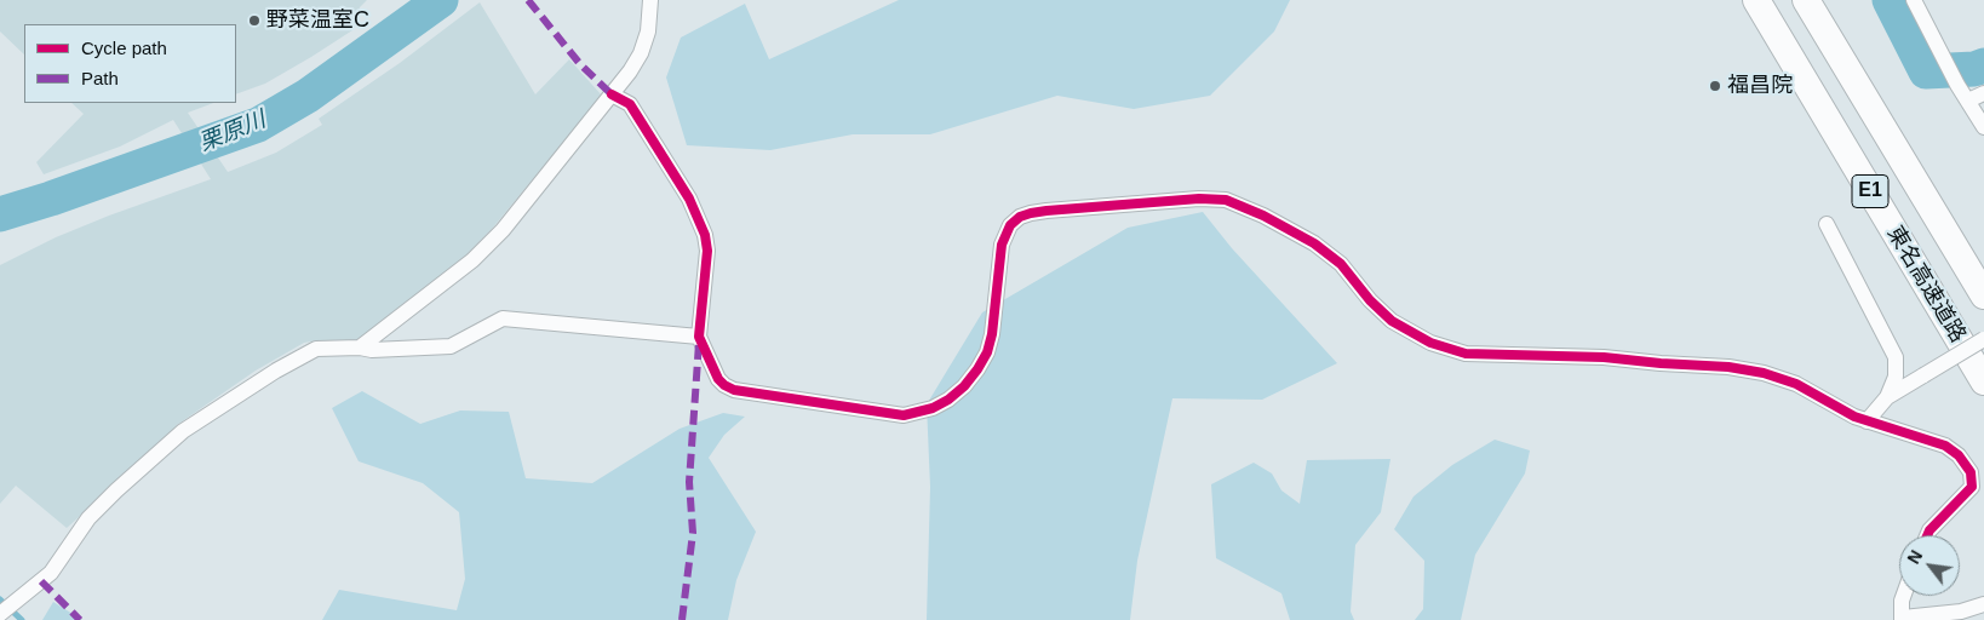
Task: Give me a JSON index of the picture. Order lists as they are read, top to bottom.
{
  "streets": {
    "highway": ["E1", "東名高速道路"]
  },
  "water": ["栗原川"],
  "places": ["野菜温室C", "福昌院"],
  "legend": ["Cycle path", "Path"],
  "north": "top left"
}
